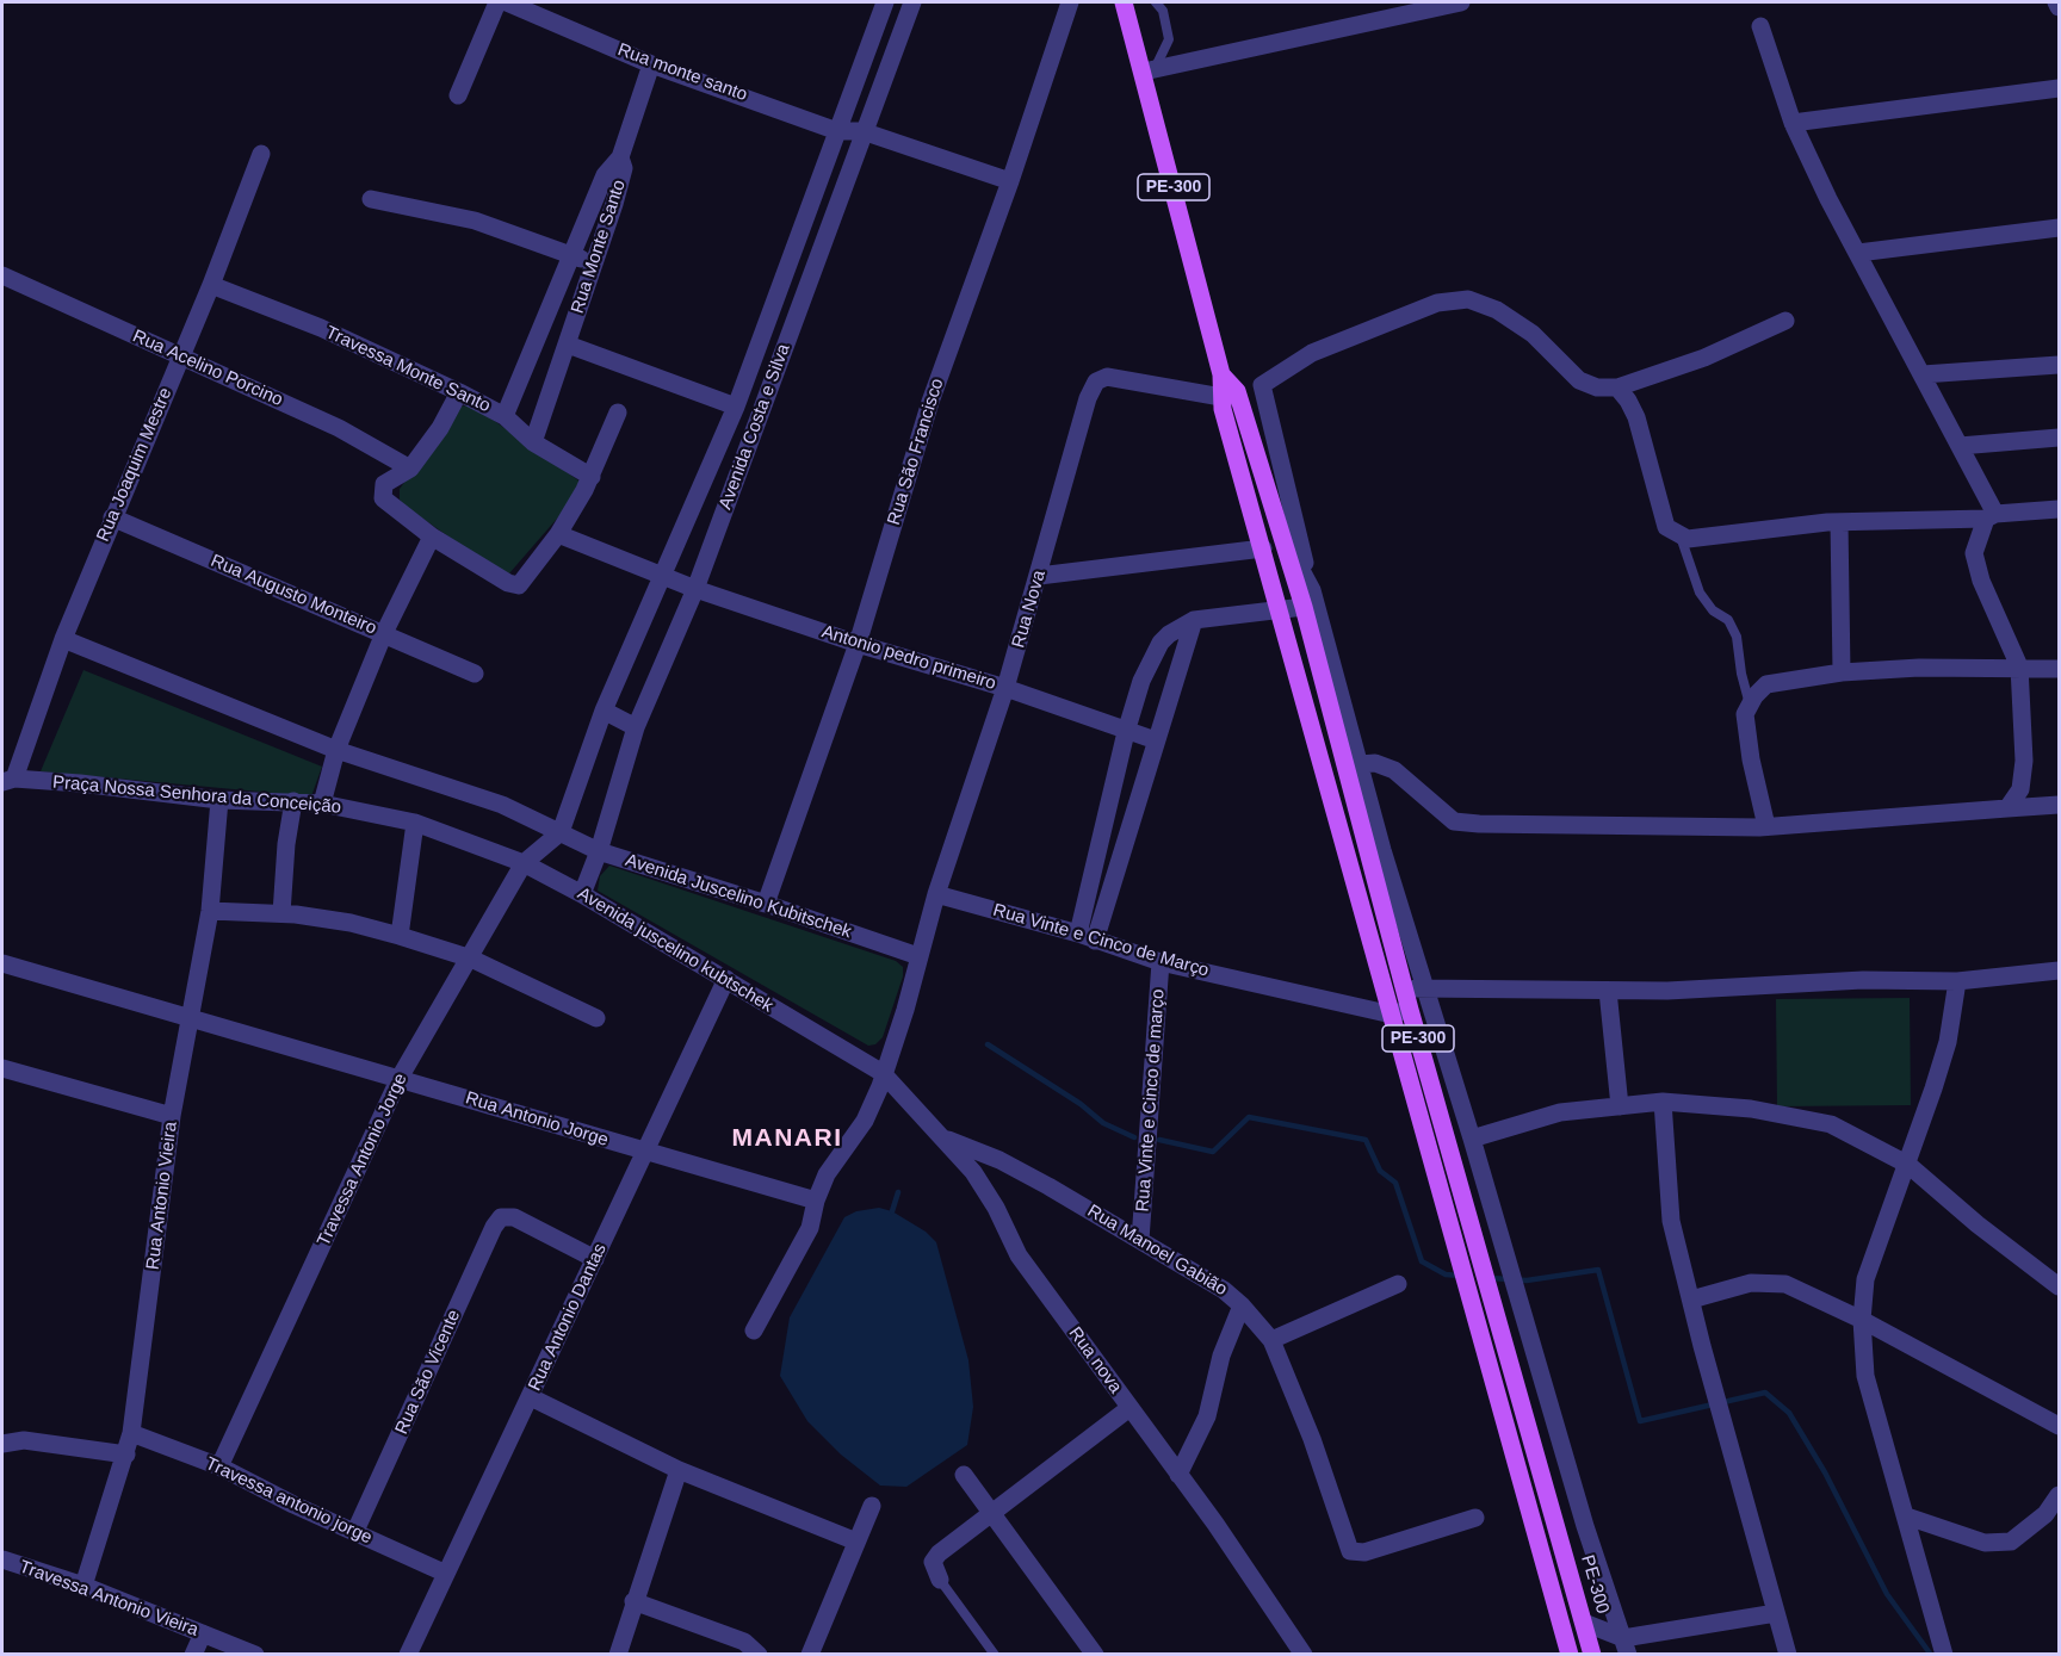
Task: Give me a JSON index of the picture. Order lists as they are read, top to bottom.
{
  "streets": {
    "main road": ["PE-300"],
    "street": [
      "Rua monte santo",
      "Rua Monte Santo",
      "Rua Acelino Porcino",
      "Travessa Monte Santo",
      "Avenida Costa e Silva",
      "Rua São Francisco",
      "Rua Joaquim Mestre",
      "Rua Augusto Monteiro",
      "Rua Nova",
      "Antonio pedro primeiro",
      "Praça Nossa Senhora da Conceição",
      "Avenida Juscelino Kubitschek",
      "Rua Vinte e Cinco de Março",
      "Avenida juscelino kubtschek",
      "Rua Vinte e Cinco de março",
      "Rua Antonio Jorge",
      "Travessa Antonio Jorge",
      "Rua Antonio Vieira",
      "Rua Manoel Gabião",
      "Rua Antonio Dantas",
      "Rua nova",
      "Rua São Vicente",
      "Travessa antonio jorge",
      "Travessa Antonio Vieira"
    ]
  },
  "crossings": [
    ["Rua monte santo", "Avenida Costa e Silva"],
    ["Rua monte santo", "Rua São Francisco"],
    ["PE-300", "Rua Nova"],
    ["PE-300", "Rua Vinte e Cinco de Março"],
    ["Rua Monte Santo", "Travessa Monte Santo"],
    ["Rua Acelino Porcino", "Rua Joaquim Mestre"],
    ["Travessa Monte Santo", "Rua Joaquim Mestre"],
    ["Avenida Costa e Silva", "Antonio pedro primeiro"],
    ["Avenida Costa e Silva", "Avenida Juscelino Kubitschek"],
    ["Avenida Costa e Silva", "Avenida juscelino kubtschek"],
    ["Rua São Francisco", "Antonio pedro primeiro"],
    ["Rua São Francisco", "Avenida Juscelino Kubitschek"],
    ["Rua Joaquim Mestre", "Rua Augusto Monteiro"],
    ["Rua Joaquim Mestre", "Praça Nossa Senhora da Conceição"],
    ["Rua Joaquim Mestre", "Avenida Juscelino Kubitschek"],
    ["Rua Nova", "Antonio pedro primeiro"],
    ["Rua Nova", "Avenida Juscelino Kubitschek"],
    ["Rua Nova", "Rua Vinte e Cinco de Março"],
    ["Praça Nossa Senhora da Conceição", "Avenida juscelino kubtschek"],
    ["Praça Nossa Senhora da Conceição", "Rua Antonio Vieira"],
    ["Rua Vinte e Cinco de Março", "Rua Vinte e Cinco de março"],
    ["Avenida juscelino kubtschek", "Travessa Antonio Jorge"],
    ["Avenida juscelino kubtschek", "Rua Antonio Dantas"],
    ["Avenida juscelino kubtschek", "Rua nova"],
    ["Rua Vinte e Cinco de março", "Rua Manoel Gabião"],
    ["Rua Antonio Jorge", "Travessa Antonio Jorge"],
    ["Rua Antonio Jorge", "Rua Antonio Vieira"],
    ["Rua Antonio Jorge", "Rua Antonio Dantas"],
    ["Travessa Antonio Jorge", "Travessa antonio jorge"],
    ["Rua Antonio Vieira", "Travessa antonio jorge"],
    ["Rua Antonio Vieira", "Travessa Antonio Vieira"],
    ["Rua Manoel Gabião", "Rua nova"],
    ["Rua Antonio Dantas", "Rua São Vicente"],
    ["Rua Antonio Dantas", "Travessa antonio jorge"],
    ["Rua São Vicente", "Travessa antonio jorge"]
  ],
  "districts": ["MANARI"]
}
